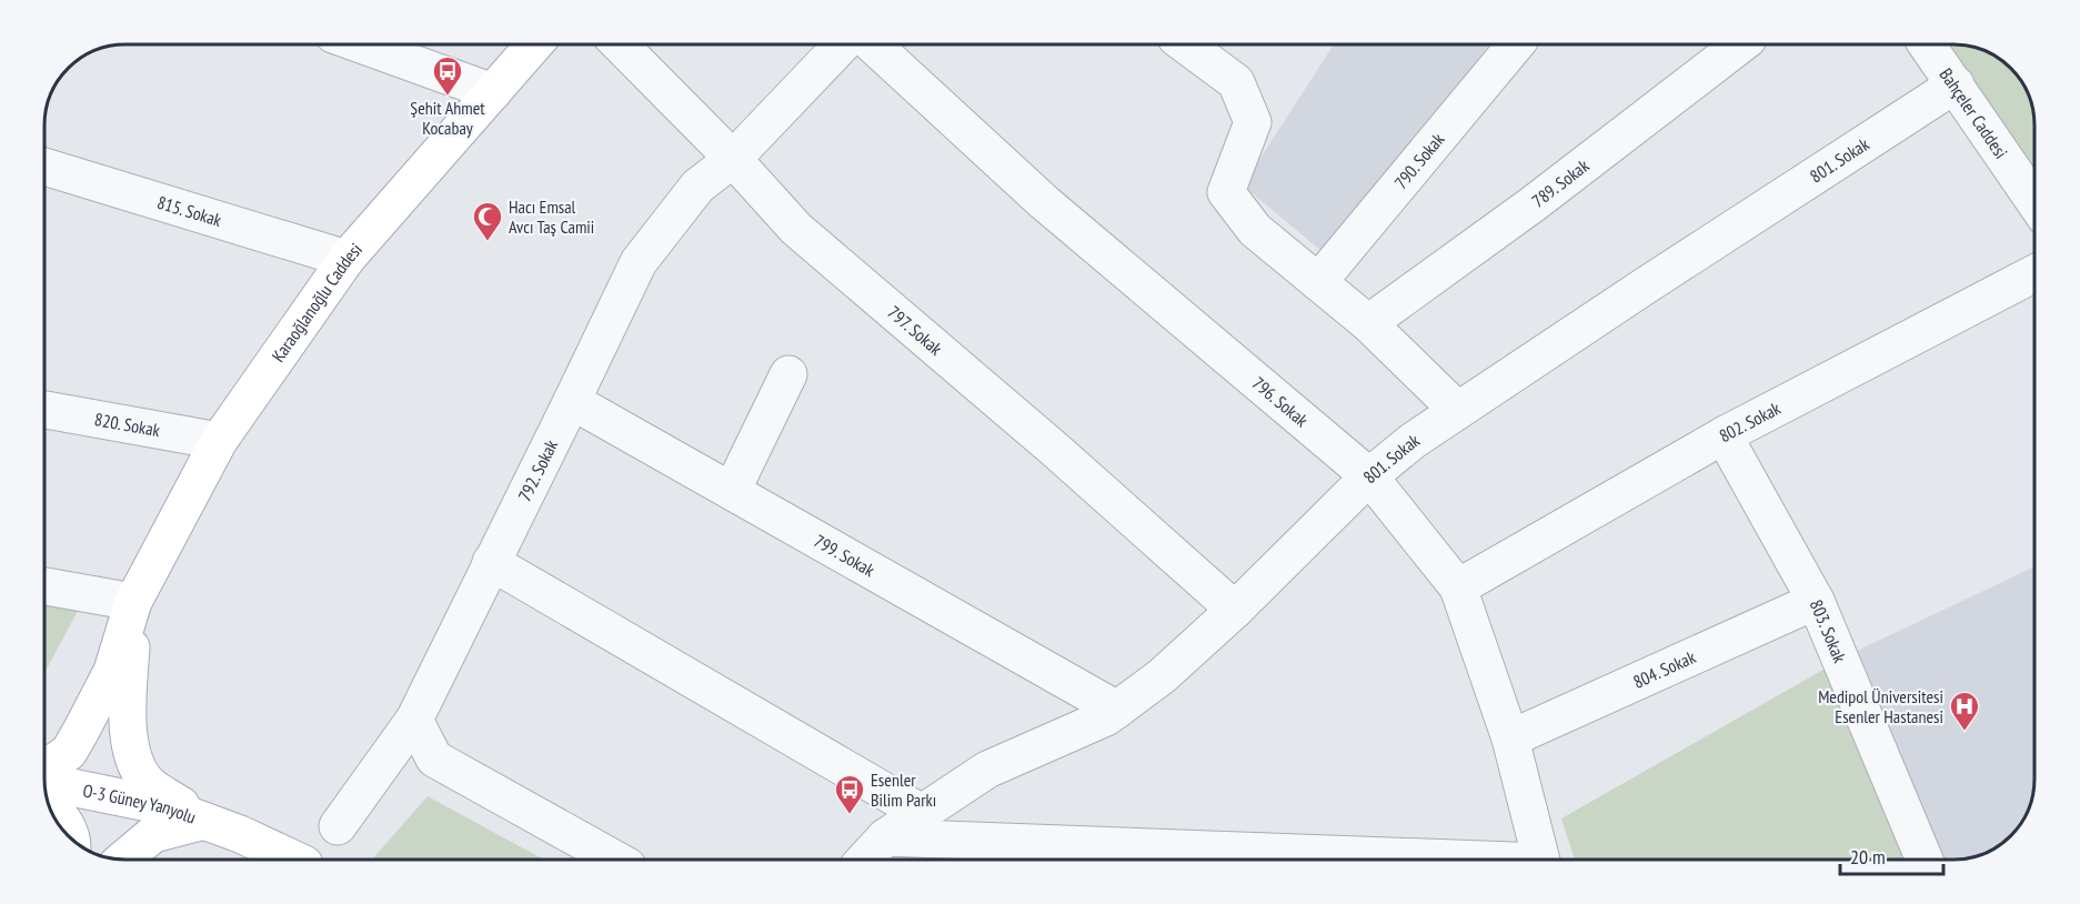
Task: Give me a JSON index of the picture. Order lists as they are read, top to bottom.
{
  "streets": {
    "main road": ["Karaoğlanoğlu Caddesi", "O-3 Güney Yanyolu"],
    "street": [
      "Bahçeler Caddesi",
      "801. Sokak",
      "790. Sokak",
      "789. Sokak",
      "815. Sokak",
      "797. Sokak",
      "796. Sokak",
      "802. Sokak",
      "820. Sokak",
      "792. Sokak",
      "799. Sokak",
      "803. Sokak",
      "804. Sokak"
    ]
  },
  "crossings": [
    ["Bahçeler Caddesi", "801. Sokak"],
    ["801. Sokak", "797. Sokak"],
    ["801. Sokak", "796. Sokak"],
    ["801. Sokak", "799. Sokak"],
    ["815. Sokak", "Karaoğlanoğlu Caddesi"],
    ["Karaoğlanoğlu Caddesi", "820. Sokak"],
    ["797. Sokak", "792. Sokak"],
    ["796. Sokak", "802. Sokak"],
    ["796. Sokak", "804. Sokak"],
    ["802. Sokak", "803. Sokak"],
    ["792. Sokak", "799. Sokak"],
    ["803. Sokak", "804. Sokak"]
  ],
  "places": {
    "bus stop": ["Şehit Ahmet Kocabay", "Esenler Bilim Parkı"],
    "mosque": ["Hacı Emsal Avcı Taş Camii"],
    "hospital": ["Medipol Üniversitesi Esenler Hastanesi"]
  },
  "scale_bar": "20 m"
}
